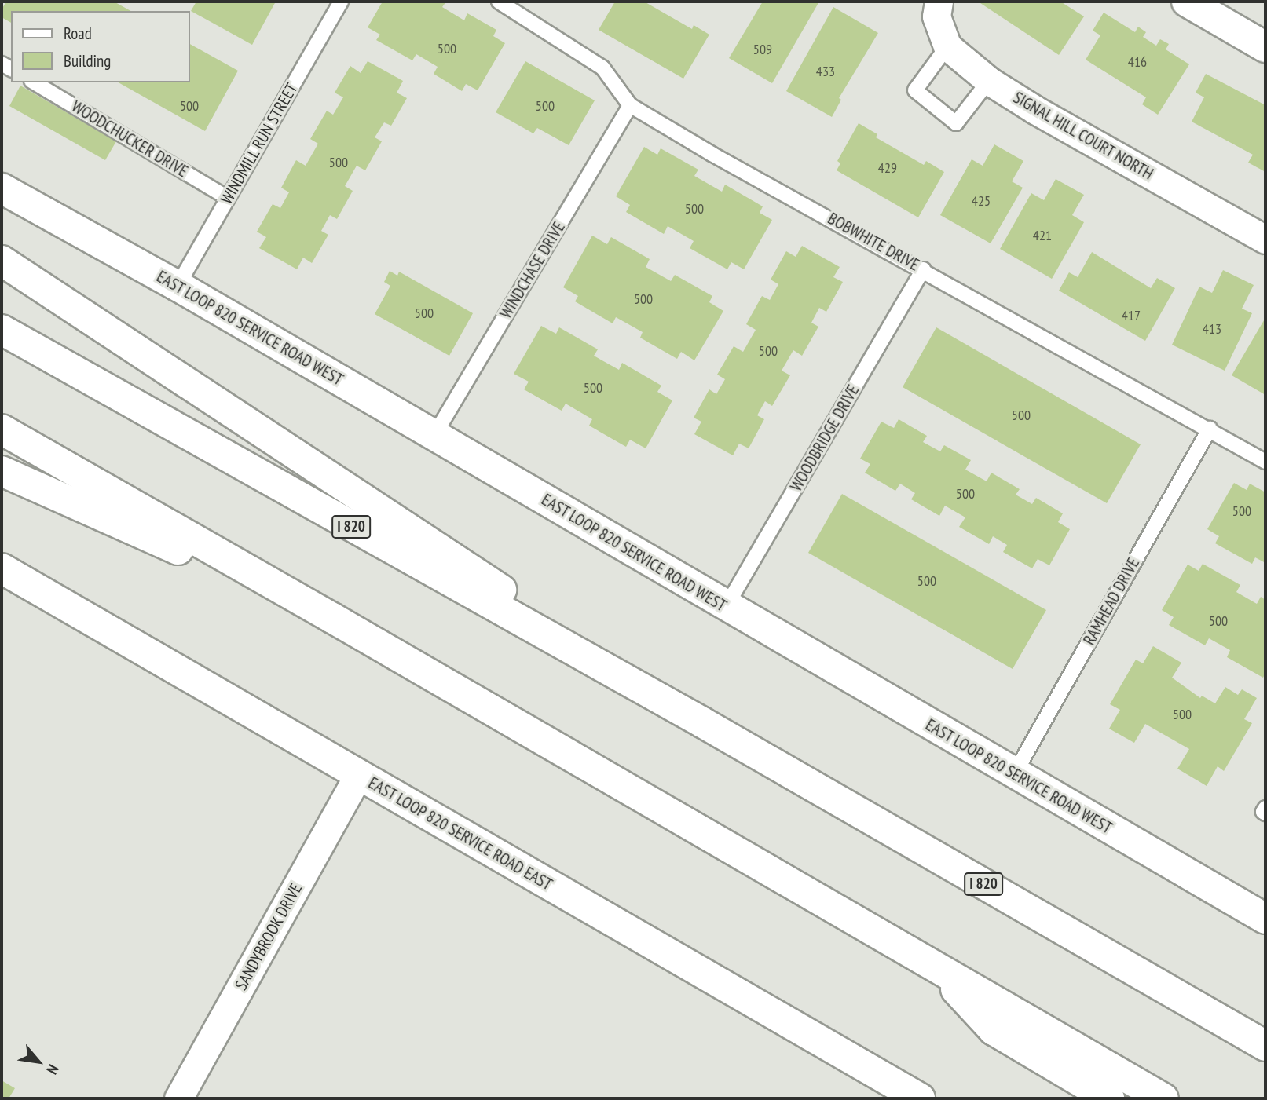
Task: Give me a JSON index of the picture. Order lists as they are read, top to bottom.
{
  "streets": {
    "main road": ["EAST LOOP 820 SERVICE ROAD WEST", "I 820", "EAST LOOP 820 SERVICE ROAD EAST"],
    "street": ["SIGNAL HILL COURT NORTH", "SANDYBROOK DRIVE"],
    "lane": [
      "WOODCHUCKER DRIVE",
      "WINDMILL RUN STREET",
      "BOBWHITE DRIVE",
      "WINDCHASE DRIVE",
      "WOODBRIDGE DRIVE",
      "RAMHEAD DRIVE"
    ]
  },
  "crossings": [
    ["WOODCHUCKER DRIVE", "WINDMILL RUN STREET"],
    ["WINDMILL RUN STREET", "EAST LOOP 820 SERVICE ROAD WEST"],
    ["BOBWHITE DRIVE", "WINDCHASE DRIVE"],
    ["BOBWHITE DRIVE", "WOODBRIDGE DRIVE"],
    ["BOBWHITE DRIVE", "RAMHEAD DRIVE"],
    ["WINDCHASE DRIVE", "EAST LOOP 820 SERVICE ROAD WEST"],
    ["EAST LOOP 820 SERVICE ROAD WEST", "WOODBRIDGE DRIVE"],
    ["EAST LOOP 820 SERVICE ROAD WEST", "RAMHEAD DRIVE"],
    ["EAST LOOP 820 SERVICE ROAD EAST", "SANDYBROOK DRIVE"]
  ],
  "house_numbers": [
    "500",
    "509",
    "416",
    "433",
    "500",
    "500",
    "500",
    "429",
    "425",
    "500",
    "421",
    "500",
    "500",
    "417",
    "413",
    "500",
    "500",
    "500",
    "500",
    "500",
    "500",
    "500",
    "500"
  ],
  "legend": ["Road", "Building"],
  "north": "bottom right"
}
